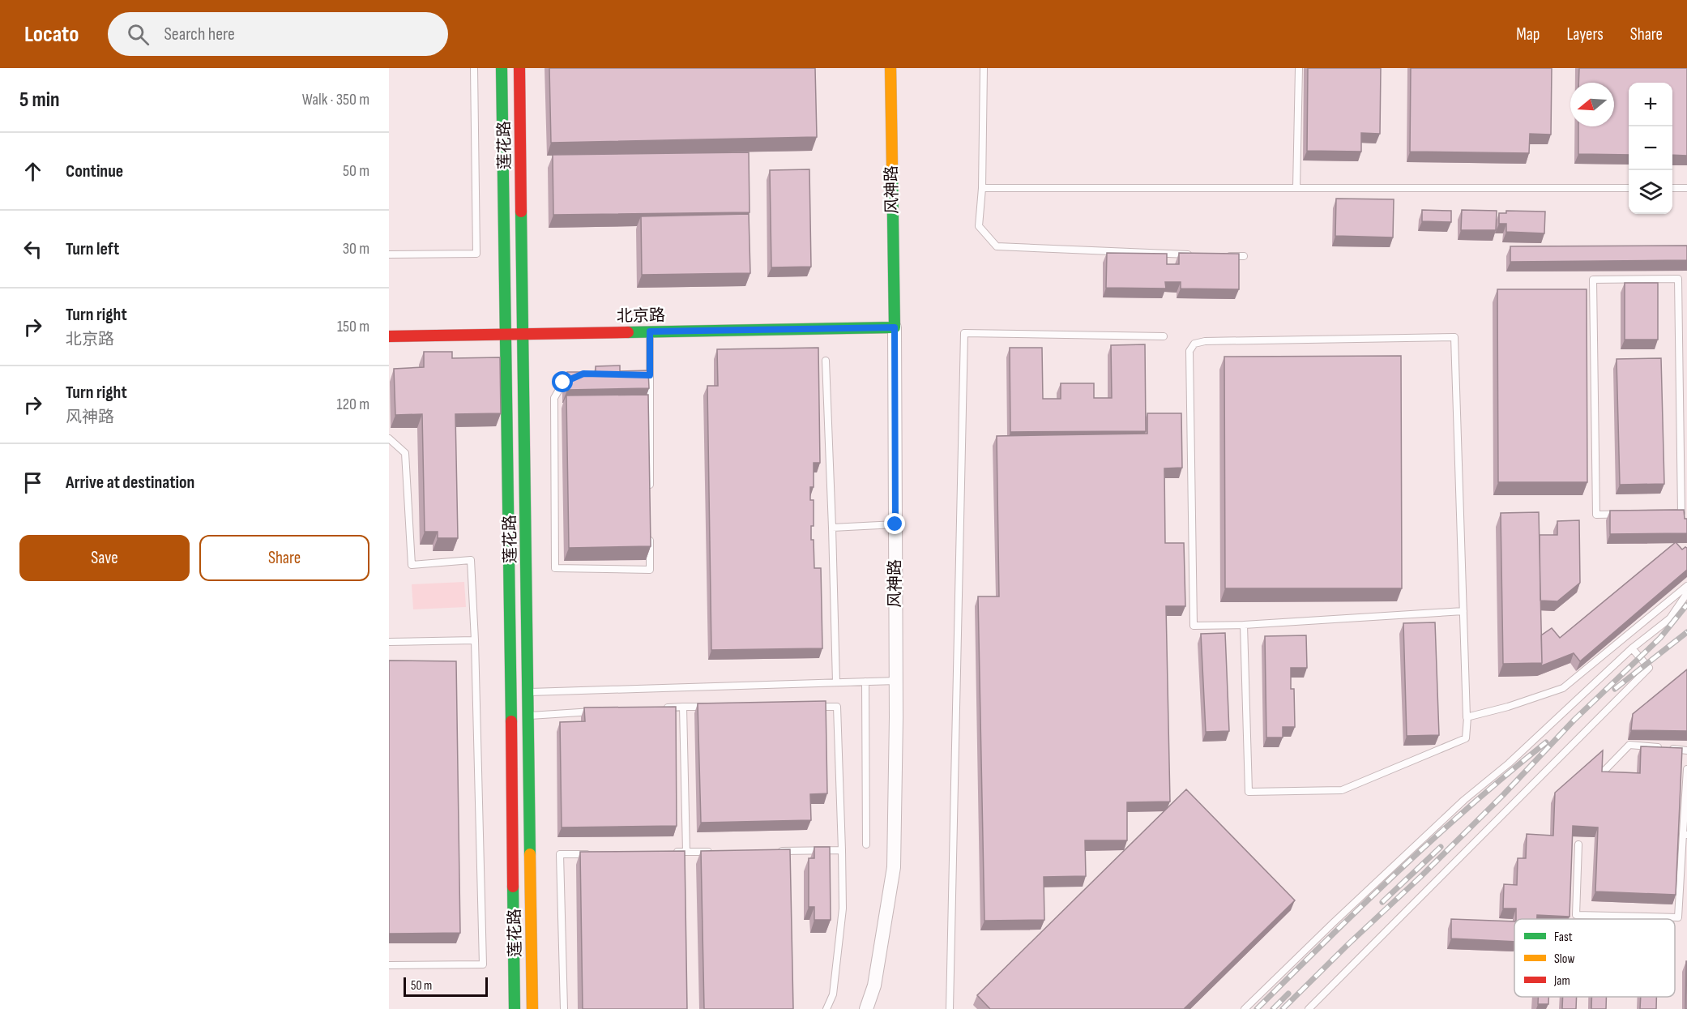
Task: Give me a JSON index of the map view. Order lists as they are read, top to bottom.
{
  "streets": {
    "street": ["莲花路", "风神路", "北京路"]
  },
  "crossings": [
    ["莲花路", "北京路"],
    ["风神路", "北京路"]
  ],
  "legend": ["Fast", "Slow", "Jam"],
  "scale_bar": "50 m",
  "north": "left",
  "page": {
    "header": "Locato",
    "search": "Search here",
    "nav": ["Map", "Layers", "Share"],
    "heading": ["5 min", "Walk · 350 m"],
    "map_buttons": ["+", "−"],
    "list": [
      ["Continue", "50 m"],
      ["Turn left", "30 m"],
      ["Turn right", "北京路", "150 m"],
      ["Turn right", "风神路", "120 m"],
      "Arrive at destination"
    ],
    "buttons": ["Save", "Share"],
    "scale": "50 m"
  }
}
